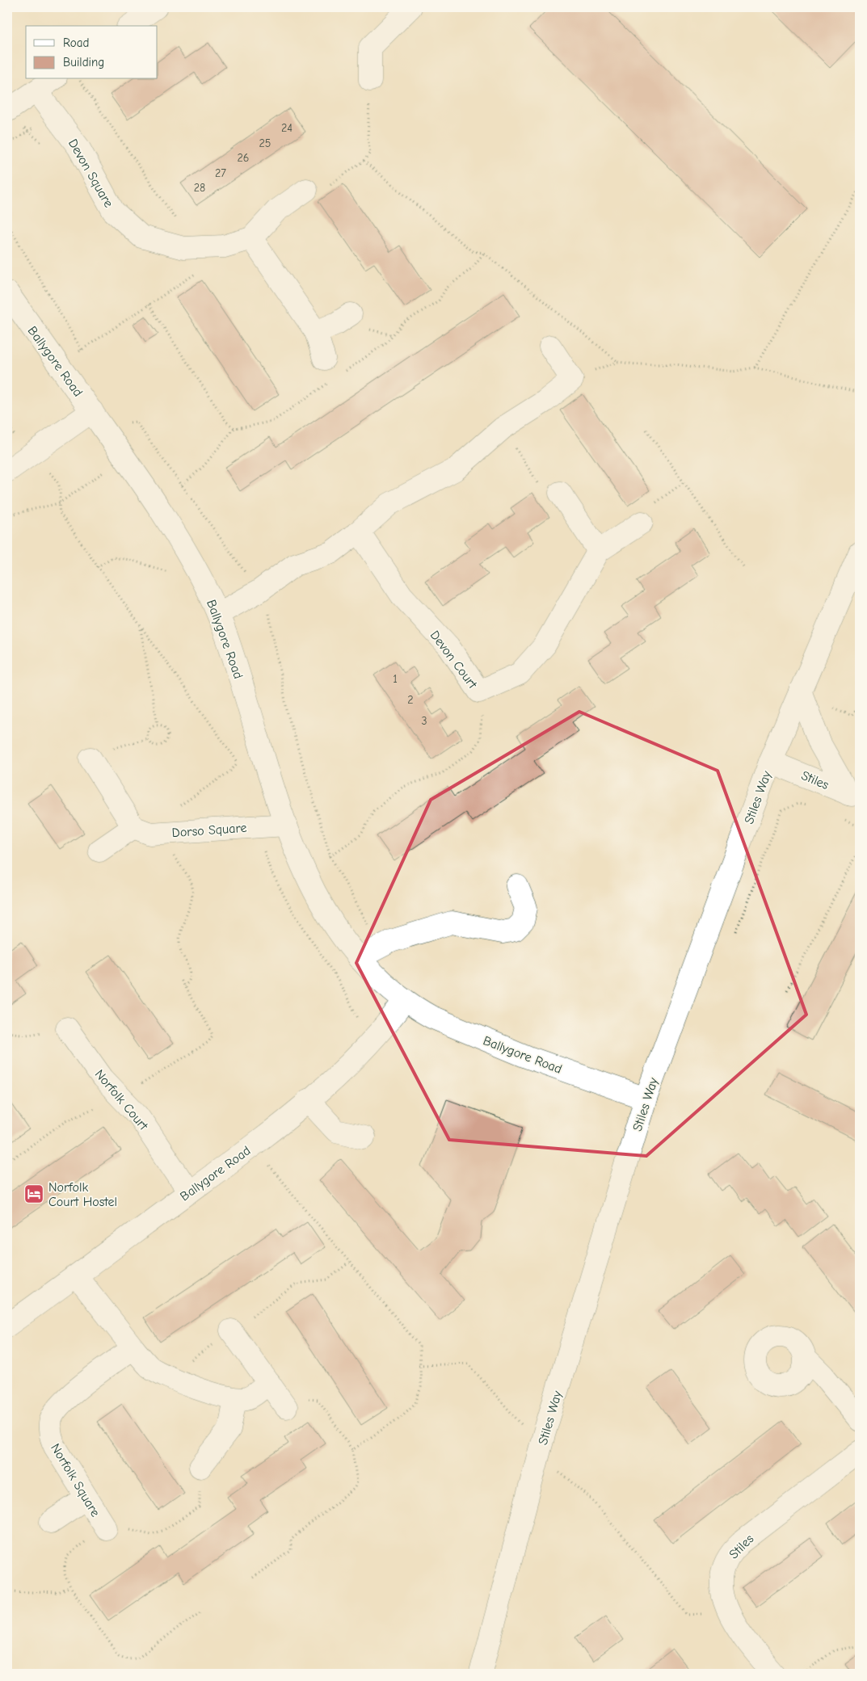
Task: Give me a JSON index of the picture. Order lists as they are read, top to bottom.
{
  "streets": {
    "street": [
      "Devon Square",
      "Ballygore Road",
      "Devon Court",
      "Stiles",
      "Stiles Way",
      "Dorso Square",
      "Norfolk Court",
      "Norfolk Square"
    ]
  },
  "crossings": [
    ["Ballygore Road", "Stiles Way"],
    ["Ballygore Road", "Dorso Square"],
    ["Ballygore Road", "Norfolk Court"],
    ["Stiles", "Stiles Way"]
  ],
  "places": {
    "hotel": ["Norfolk Court Hostel"]
  },
  "house_numbers": [
    "24",
    "25",
    "26",
    "27",
    "28",
    "1",
    "2",
    "3"
  ],
  "legend": ["Road", "Building"]
}
